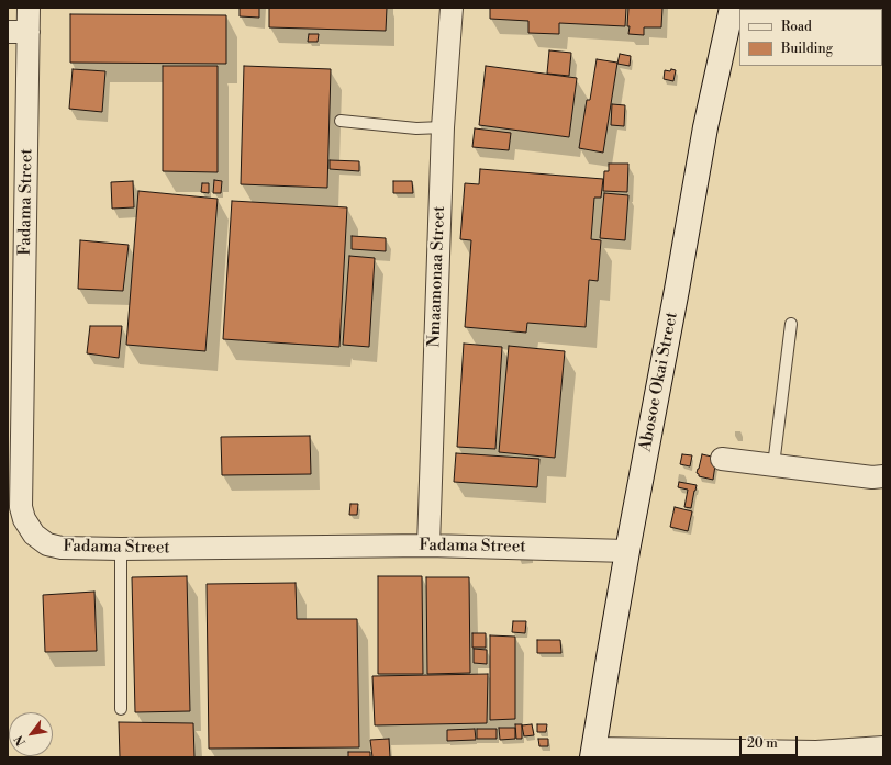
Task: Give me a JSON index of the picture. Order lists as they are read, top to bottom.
{
  "streets": {
    "street": ["Fadama Street", "Nmaamonaa Street", "Abosoe Okai Street"]
  },
  "crossings": [
    ["Fadama Street", "Nmaamonaa Street"],
    ["Fadama Street", "Abosoe Okai Street"]
  ],
  "legend": ["Road", "Building"],
  "scale_bar": "20 m",
  "north": "bottom left"
}
